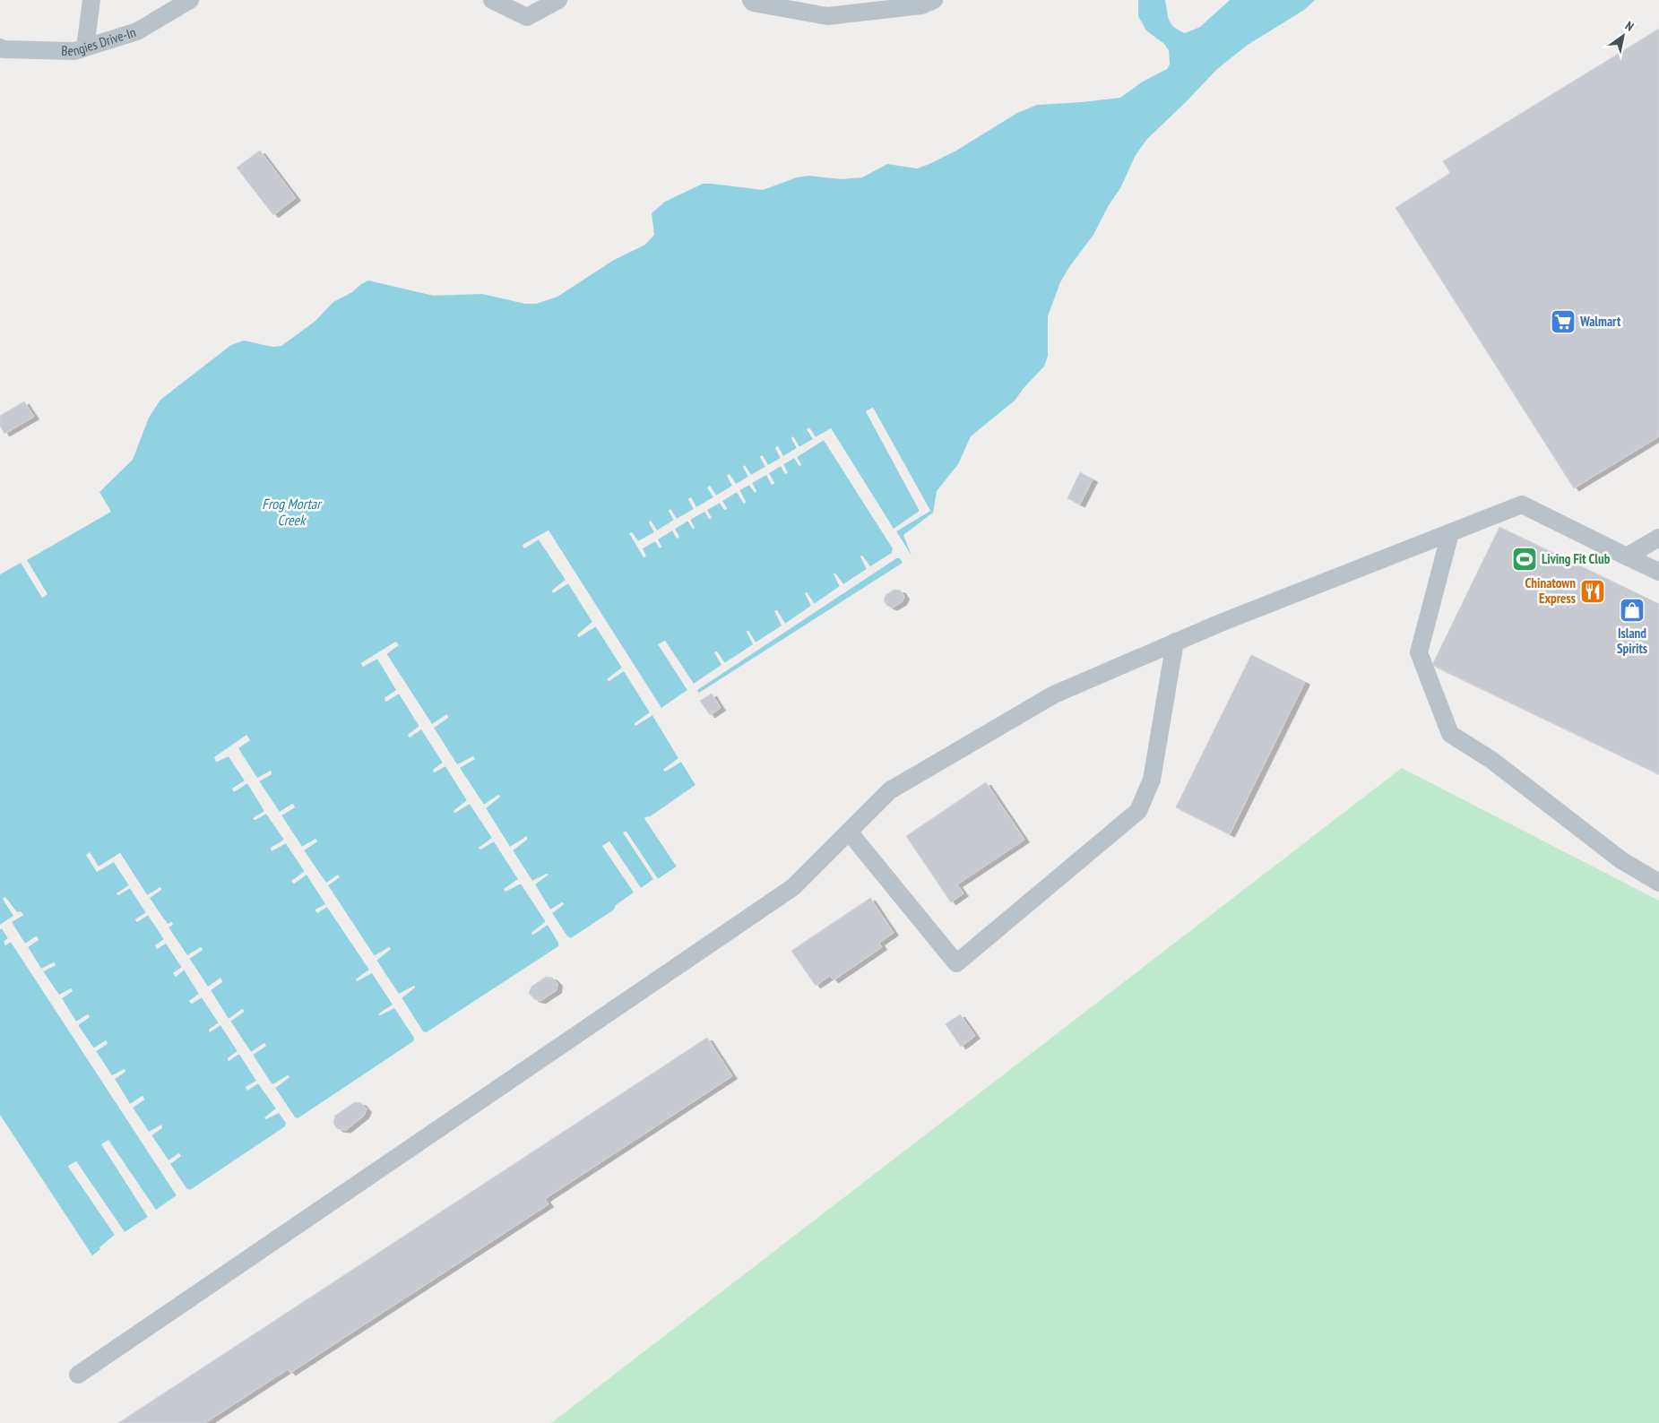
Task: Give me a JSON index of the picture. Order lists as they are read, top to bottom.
{
  "streets": {
    "lane": ["Bengies Drive-In"]
  },
  "water": ["Frog Mortar Creek"],
  "places": {
    "supermarket": ["Walmart"],
    "sports": ["Living Fit Club"],
    "restaurant": ["Chinatown Express"],
    "shop": ["Island Spirits"]
  },
  "north": "top right"
}
